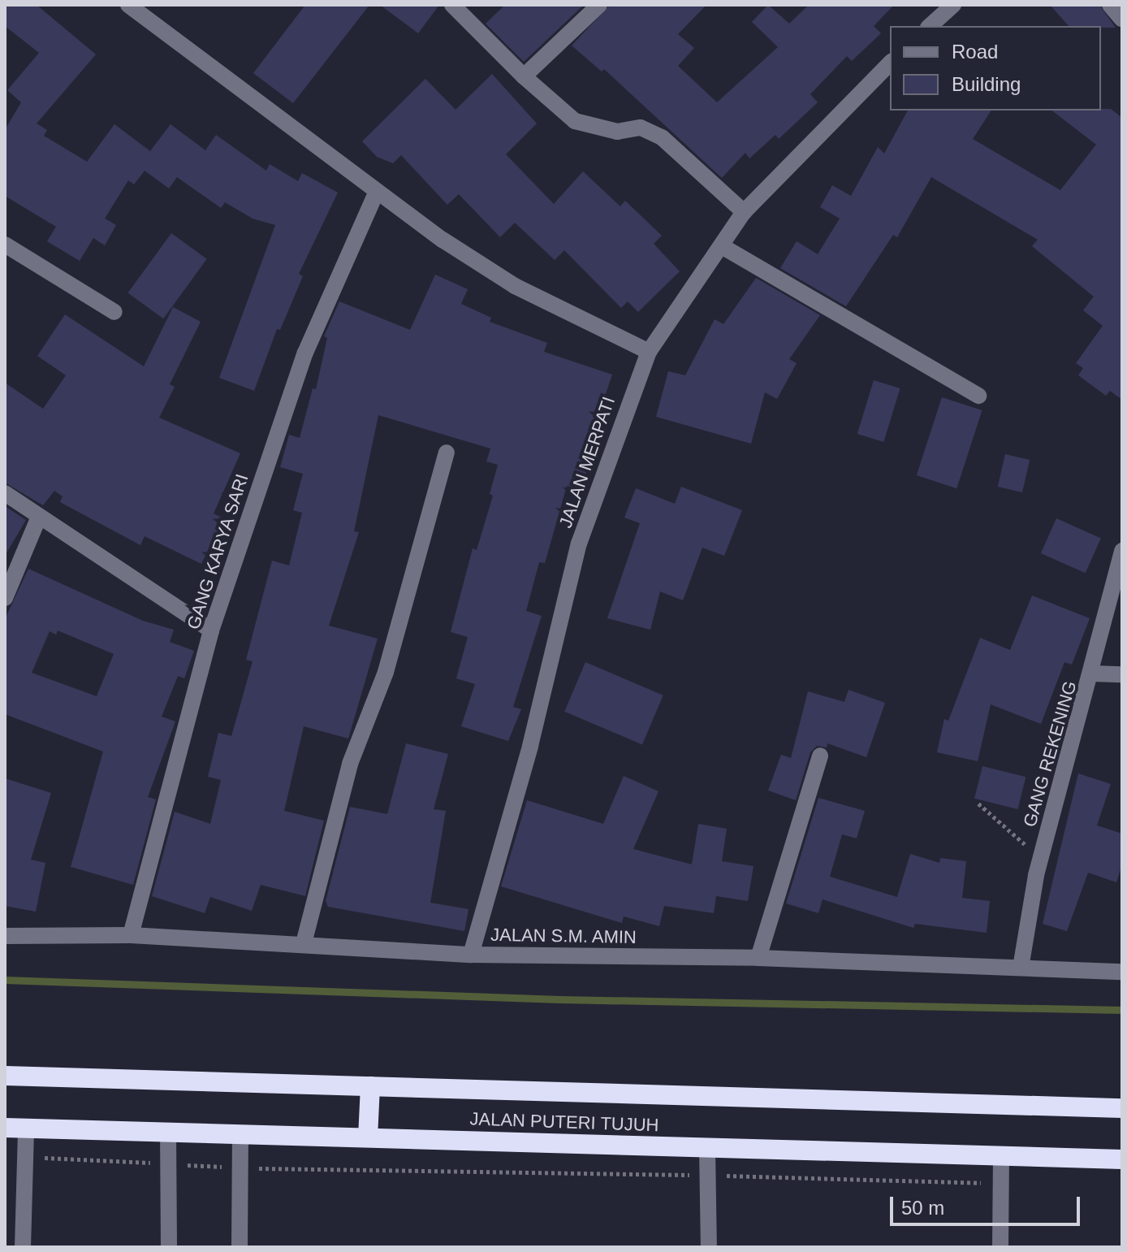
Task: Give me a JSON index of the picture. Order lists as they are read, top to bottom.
{
  "streets": {
    "highway": ["JALAN PUTERI TUJUH"],
    "street": [
      "JALAN MERPATI",
      "GANG KARYA SARI",
      "GANG REKENING",
      "JALAN S.M. AMIN"
    ]
  },
  "crossings": [
    ["JALAN MERPATI", "JALAN S.M. AMIN"],
    ["GANG KARYA SARI", "JALAN S.M. AMIN"],
    ["GANG REKENING", "JALAN S.M. AMIN"]
  ],
  "legend": ["Road", "Building"],
  "scale_bar": "50 m"
}
